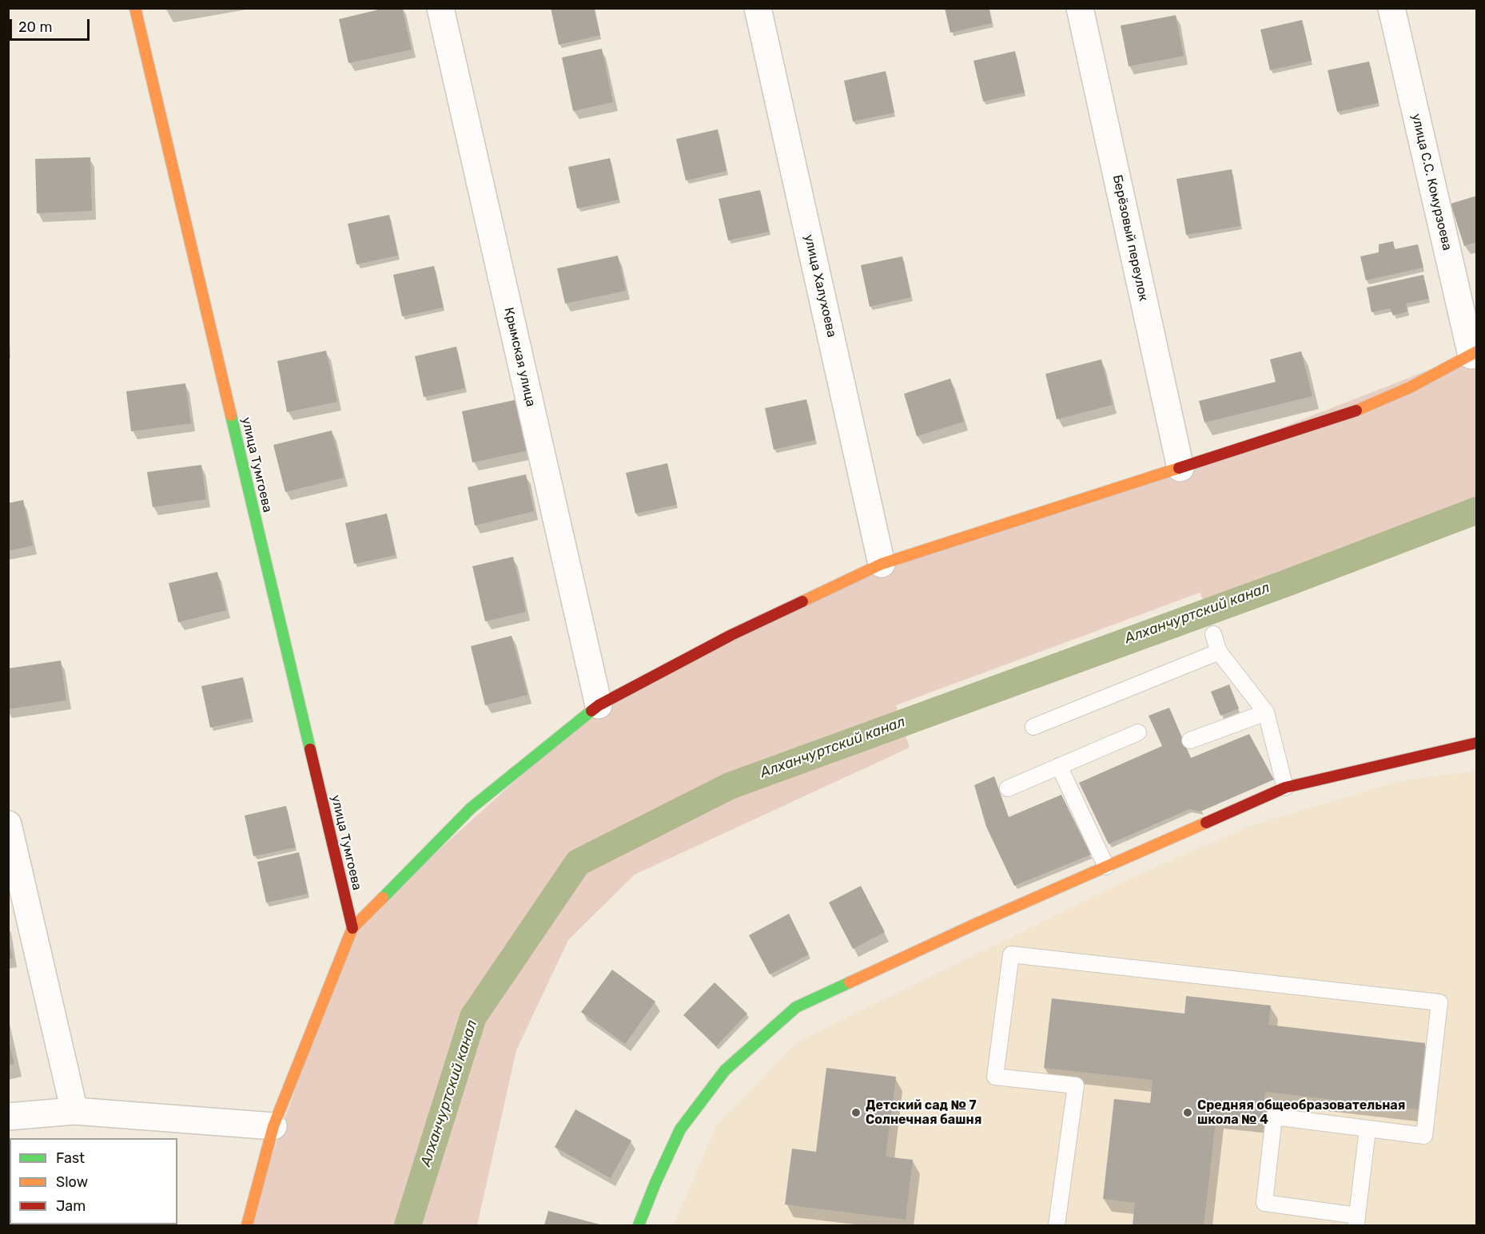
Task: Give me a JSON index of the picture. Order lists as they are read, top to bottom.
{
  "streets": {
    "street": [
      "улица С.С. Комурзоева",
      "Берёзовый переулок",
      "улица Халухоева",
      "Крымская улица",
      "улица Тумгоева"
    ]
  },
  "water": ["Алханчуртский канал"],
  "places": ["Детский сад № 7 Солнечная башня", "Средняя общеобразовательная школа № 4"],
  "legend": ["Fast", "Slow", "Jam"],
  "scale_bar": "20 m"
}
